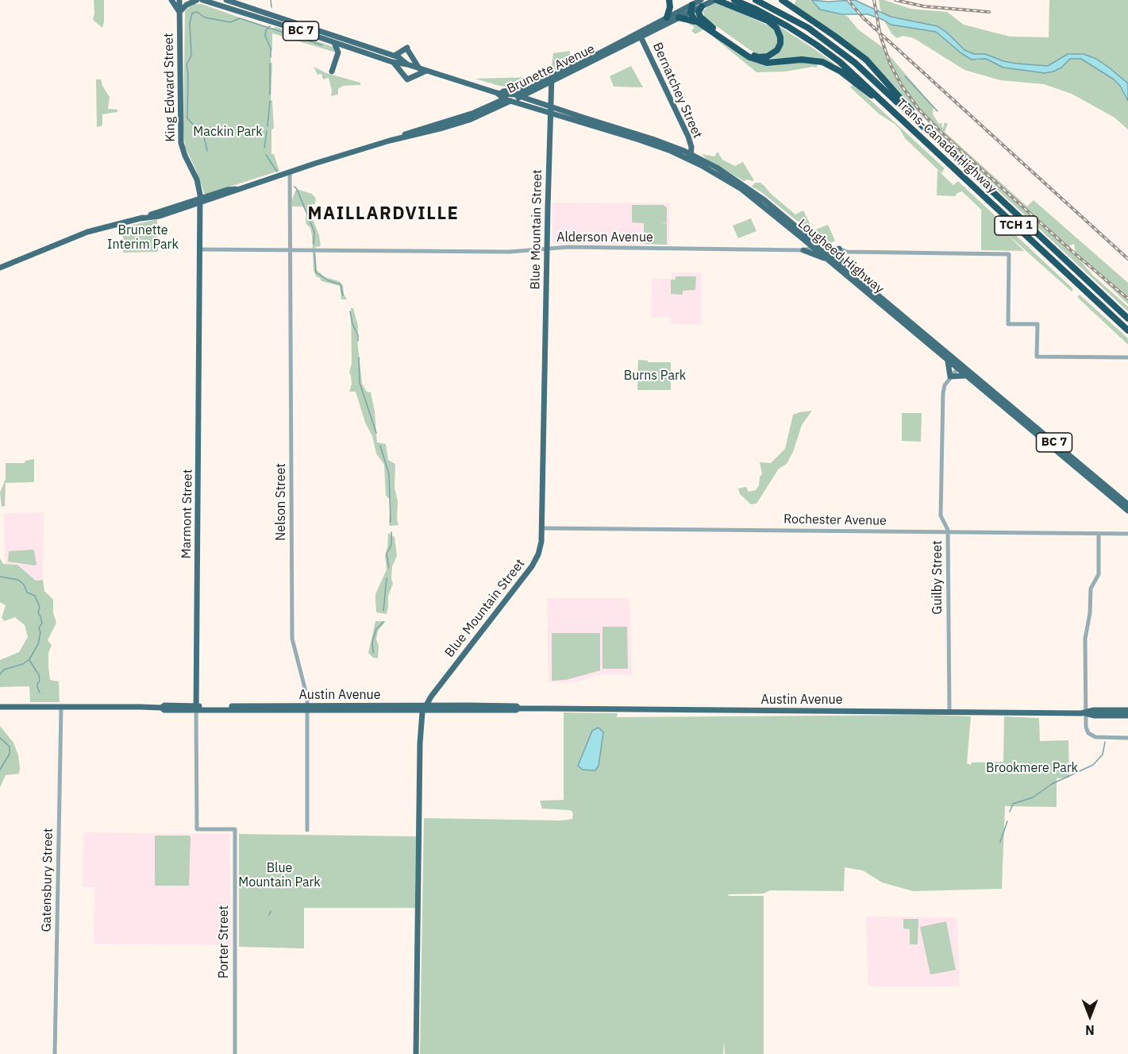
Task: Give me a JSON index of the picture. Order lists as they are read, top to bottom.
{
  "streets": {
    "highway": ["Trans-Canada Highway", "TCH 1"],
    "main road": [
      "BC 7",
      "Brunette Avenue",
      "King Edward Street",
      "Bernatchey Street",
      "Blue Mountain Street",
      "Lougheed Highway",
      "Marmont Street",
      "Austin Avenue"
    ],
    "street": [
      "Alderson Avenue",
      "Nelson Street",
      "Rochester Avenue",
      "Guilby Street",
      "Gatensbury Street",
      "Porter Street"
    ]
  },
  "crossings": [
    ["Brunette Avenue", "King Edward Street"],
    ["Brunette Avenue", "Bernatchey Street"],
    ["Brunette Avenue", "Blue Mountain Street"],
    ["Brunette Avenue", "Lougheed Highway"],
    ["Brunette Avenue", "Nelson Street"],
    ["Brunette Avenue", "Marmont Street"],
    ["King Edward Street", "Marmont Street"],
    ["Bernatchey Street", "Lougheed Highway"],
    ["Blue Mountain Street", "Alderson Avenue"],
    ["Blue Mountain Street", "Lougheed Highway"],
    ["Blue Mountain Street", "Rochester Avenue"],
    ["Blue Mountain Street", "Austin Avenue"],
    ["Alderson Avenue", "Lougheed Highway"],
    ["Alderson Avenue", "Nelson Street"],
    ["Alderson Avenue", "Marmont Street"],
    ["Lougheed Highway", "Guilby Street"],
    ["Nelson Street", "Austin Avenue"],
    ["Marmont Street", "Austin Avenue"],
    ["Marmont Street", "Porter Street"],
    ["Rochester Avenue", "Guilby Street"],
    ["Guilby Street", "Austin Avenue"],
    ["Austin Avenue", "Gatensbury Street"]
  ],
  "districts": ["MAILLARDVILLE"],
  "parks": [
    "Mackin Park",
    "Brunette Interim Park",
    "Burns Park",
    "Brookmere Park",
    "Blue Mountain Park"
  ],
  "north": "bottom"
}
